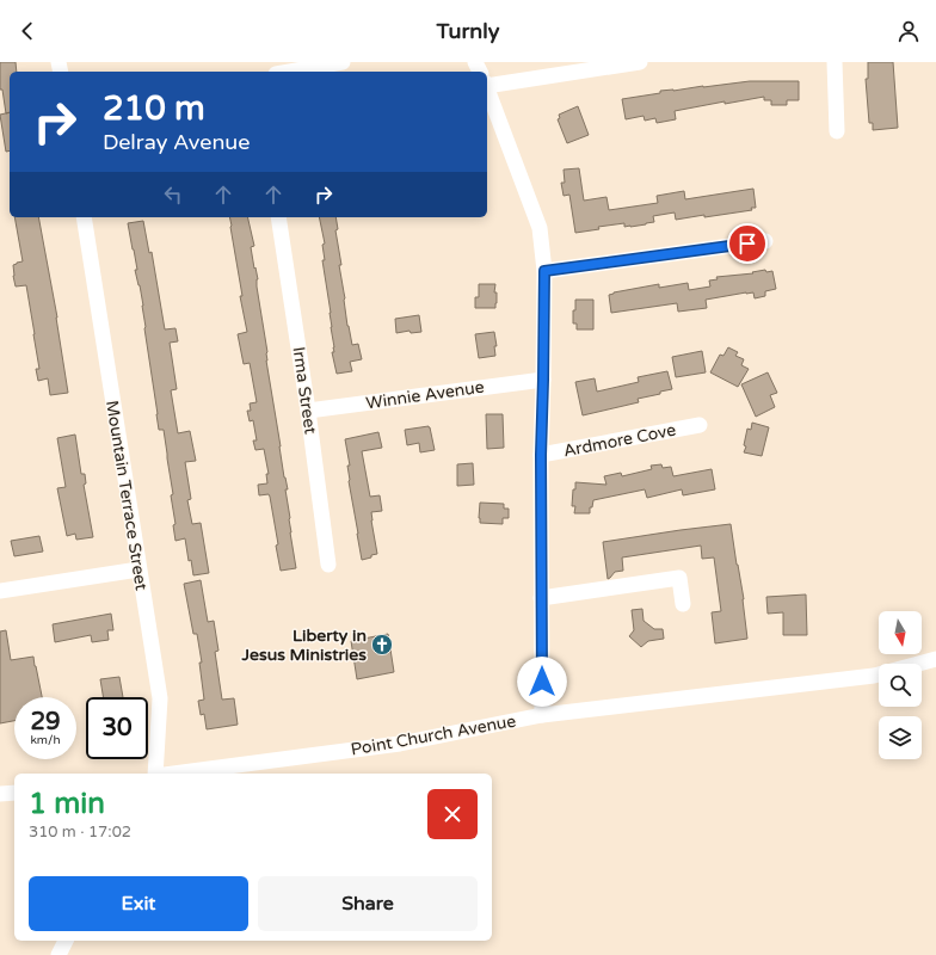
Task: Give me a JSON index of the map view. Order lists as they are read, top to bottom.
{
  "streets": {
    "street": [
      "Irma Street",
      "Winnie Avenue",
      "Ardmore Cove",
      "Mountain Terrace Street",
      "Point Church Avenue"
    ]
  },
  "crossings": [
    ["Irma Street", "Winnie Avenue"]
  ],
  "places": {
    "church": ["Liberty in Jesus Ministries"]
  },
  "north": "bottom",
  "page": {
    "header": "Turnly",
    "turn": ["210 m", "Delray Avenue"],
    "speed": "29 km/h",
    "limit": "30",
    "heading": ["1 min", "310 m · 17:02"],
    "buttons": ["Exit", "Share"]
  }
}
